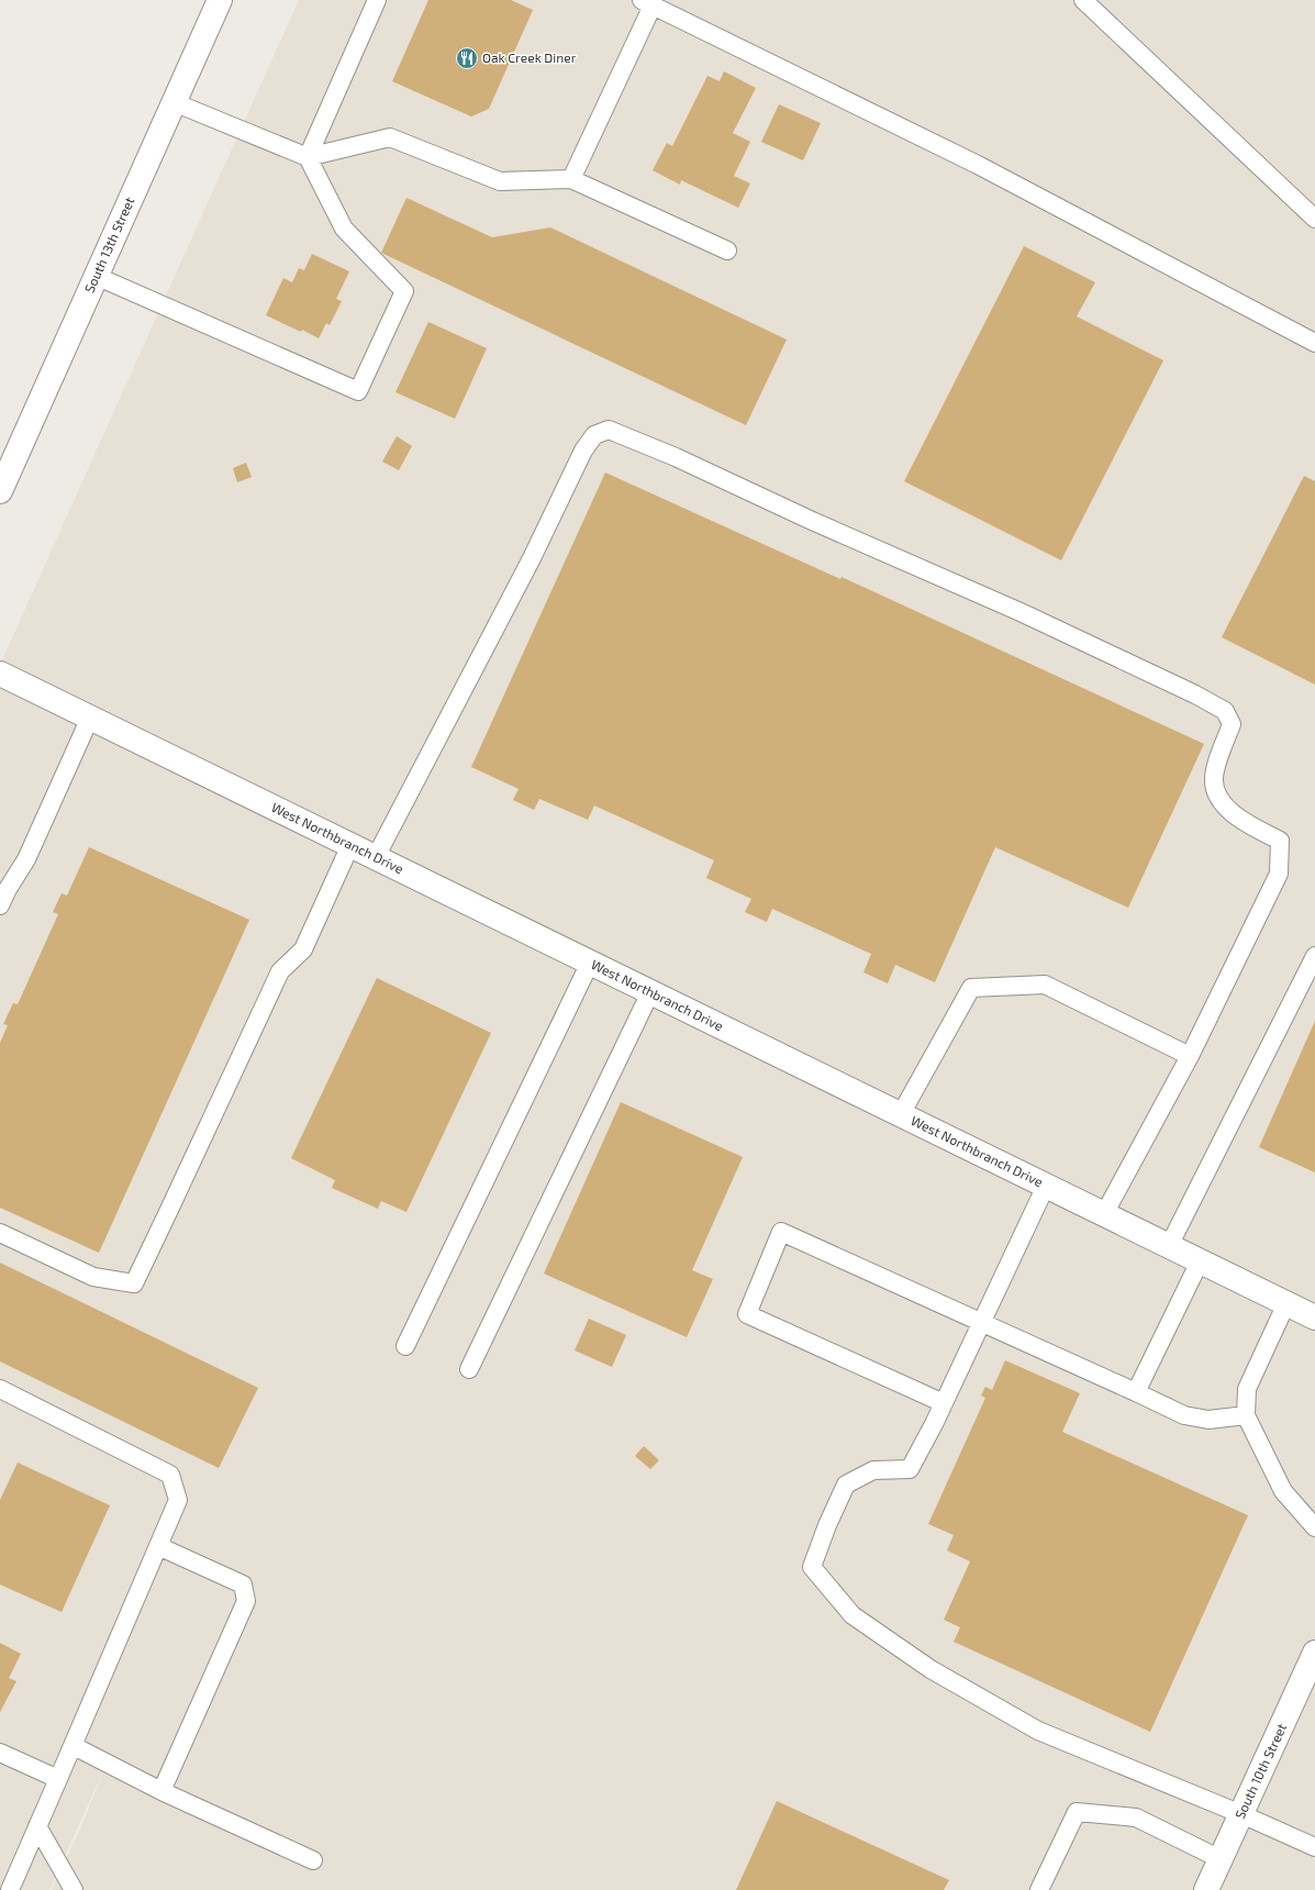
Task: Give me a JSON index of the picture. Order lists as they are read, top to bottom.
{
  "streets": {
    "street": ["South 13th Street", "West Northbranch Drive", "South 10th Street"]
  },
  "places": {
    "restaurant": ["Oak Creek Diner"]
  }
}
